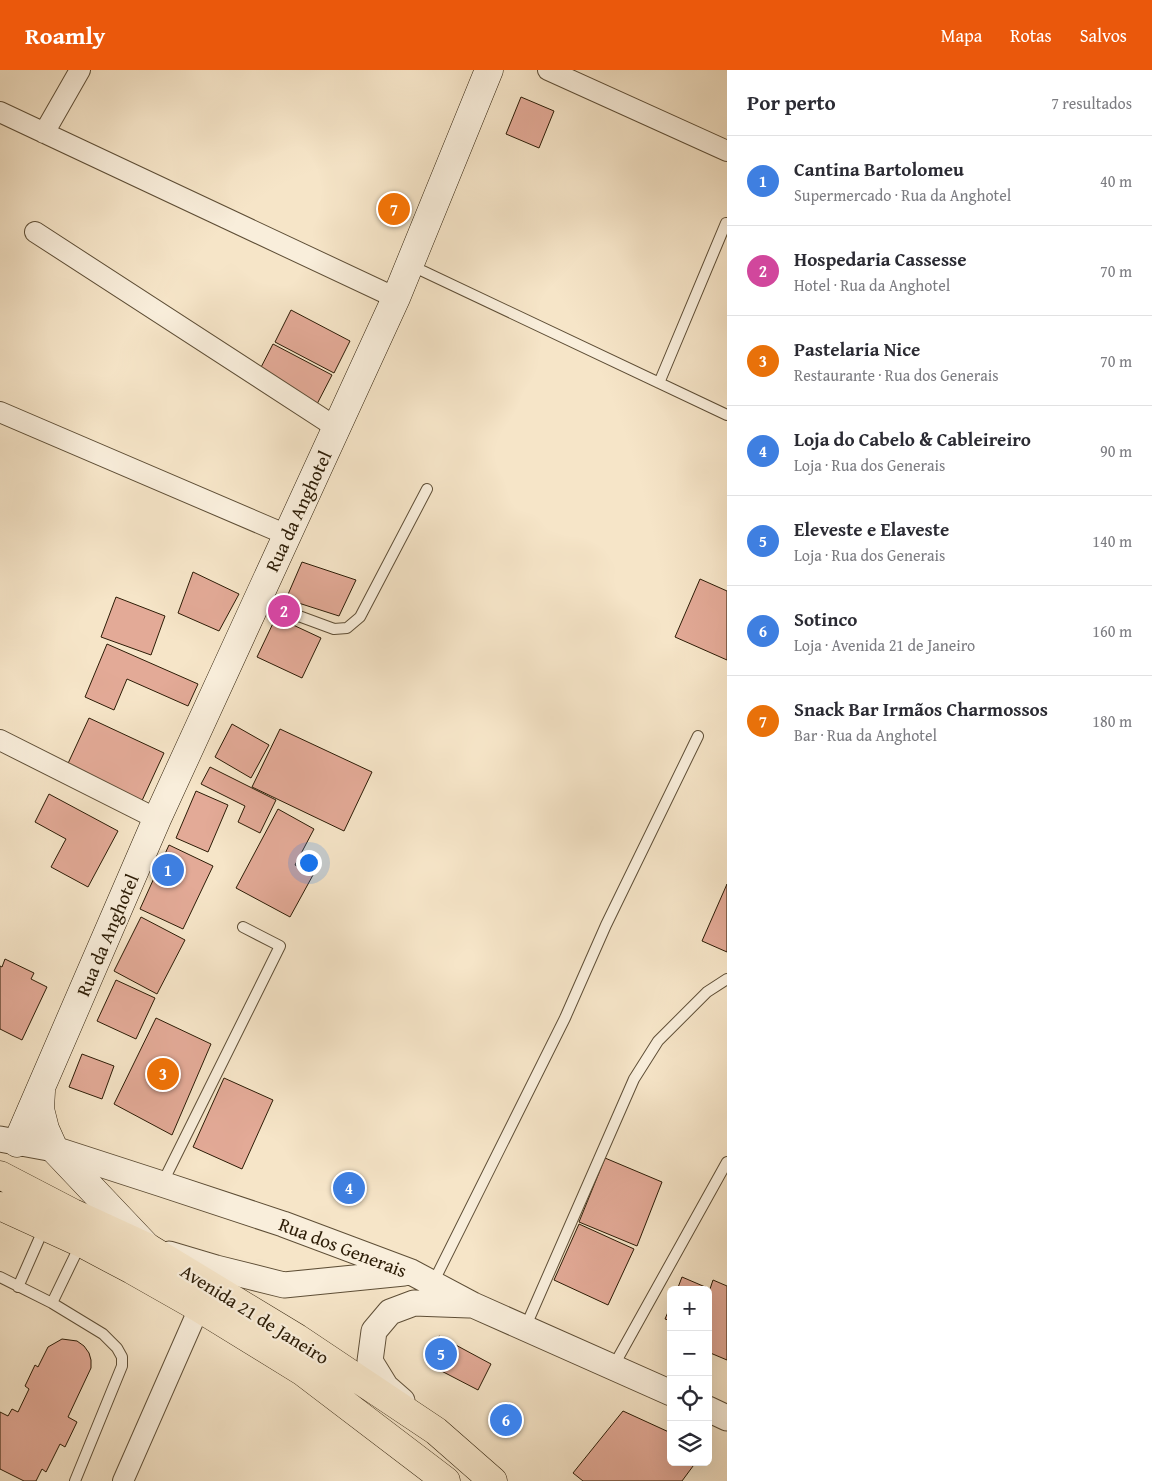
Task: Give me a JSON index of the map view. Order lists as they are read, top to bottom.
{
  "streets": {
    "main road": ["Rua da Anghotel", "Avenida 21 de Janeiro"],
    "street": ["Rua dos Generais"]
  },
  "crossings": [
    ["Rua da Anghotel", "Rua dos Generais"],
    ["Rua da Anghotel", "Avenida 21 de Janeiro"]
  ],
  "page": {
    "header": "Roamly",
    "nav": ["Mapa", "Rotas", "Salvos"],
    "heading": ["Por perto", "7 resultados"],
    "list": [
      {
        "mark": "1",
        "name": "Cantina Bartolomeu",
        "note": "Supermercado · Rua da Anghotel",
        "value": "40 m"
      },
      {
        "mark": "2",
        "name": "Hospedaria Cassesse",
        "note": "Hotel · Rua da Anghotel",
        "value": "70 m"
      },
      {
        "mark": "3",
        "name": "Pastelaria Nice",
        "note": "Restaurante · Rua dos Generais",
        "value": "70 m"
      },
      {
        "mark": "4",
        "name": "Loja do Cabelo & Cableireiro",
        "note": "Loja · Rua dos Generais",
        "value": "90 m"
      },
      {
        "mark": "5",
        "name": "Eleveste e Elaveste",
        "note": "Loja · Rua dos Generais",
        "value": "140 m"
      },
      {
        "mark": "6",
        "name": "Sotinco",
        "note": "Loja · Avenida 21 de Janeiro",
        "value": "160 m"
      },
      {
        "mark": "7",
        "name": "Snack Bar Irmãos Charmossos",
        "note": "Bar · Rua da Anghotel",
        "value": "180 m"
      }
    ],
    "pins": [
      "7",
      "2",
      "1",
      "3",
      "4",
      "5",
      "6"
    ],
    "map_buttons": ["+", "−"]
  }
}
